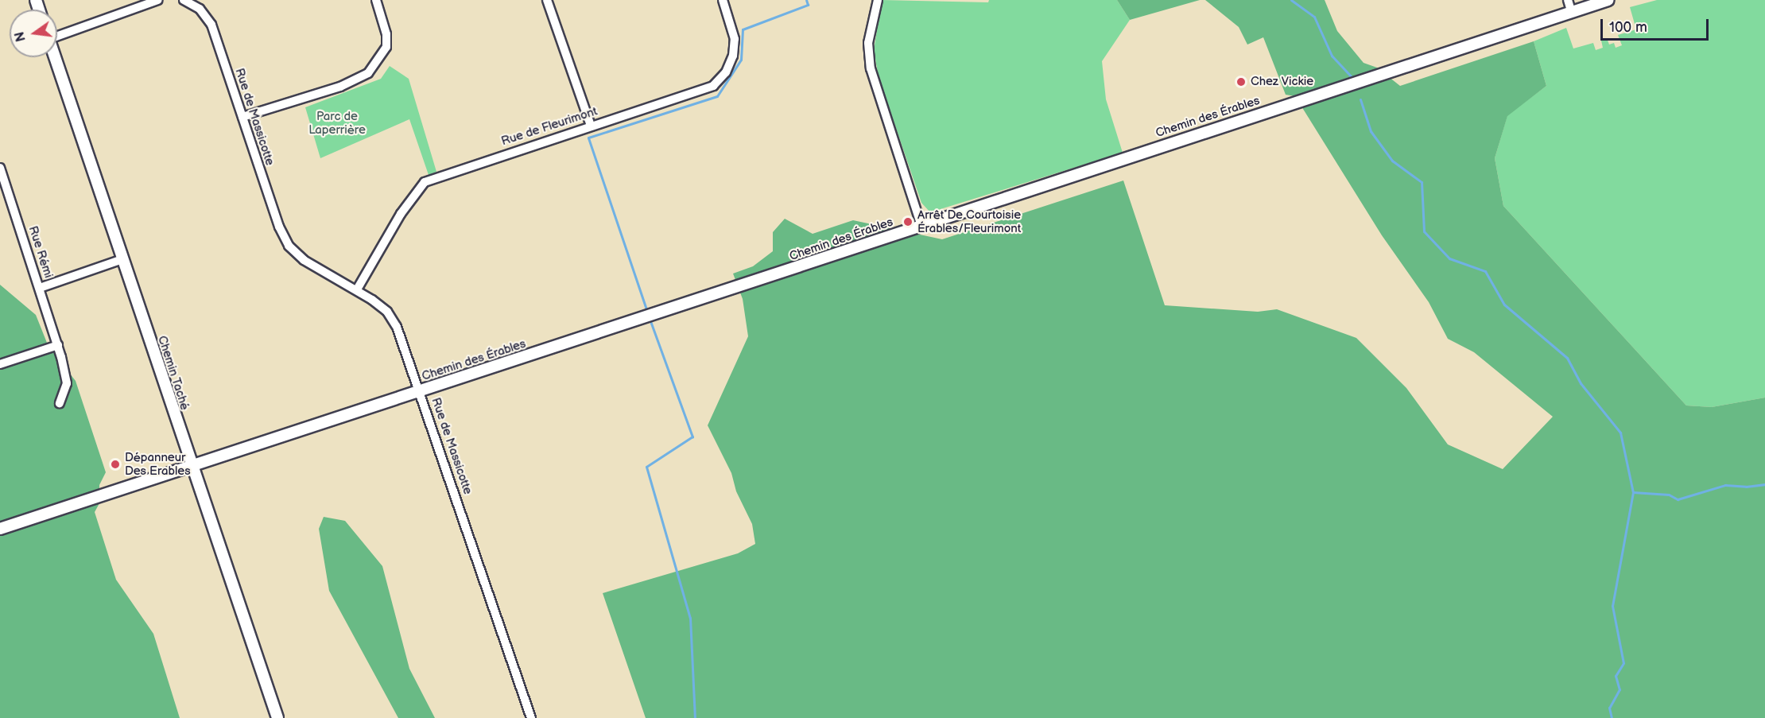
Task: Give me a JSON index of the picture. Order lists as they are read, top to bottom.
{
  "streets": {
    "street": [
      "Rue de Massicotte",
      "Chemin des Érables",
      "Rue de Fleurimont",
      "Rue Rémi",
      "Chemin Taché"
    ]
  },
  "crossings": [
    ["Rue de Massicotte", "Chemin des Érables"],
    ["Rue de Massicotte", "Rue de Fleurimont"],
    ["Chemin des Érables", "Chemin Taché"]
  ],
  "parks": ["Parc de Laperrière"],
  "places": ["Chez Vickie", "Arrêt De Courtoisie Érables/Fleurimont", "Dépanneur Des Erables"],
  "scale_bar": "100 m",
  "north": "left"
}
